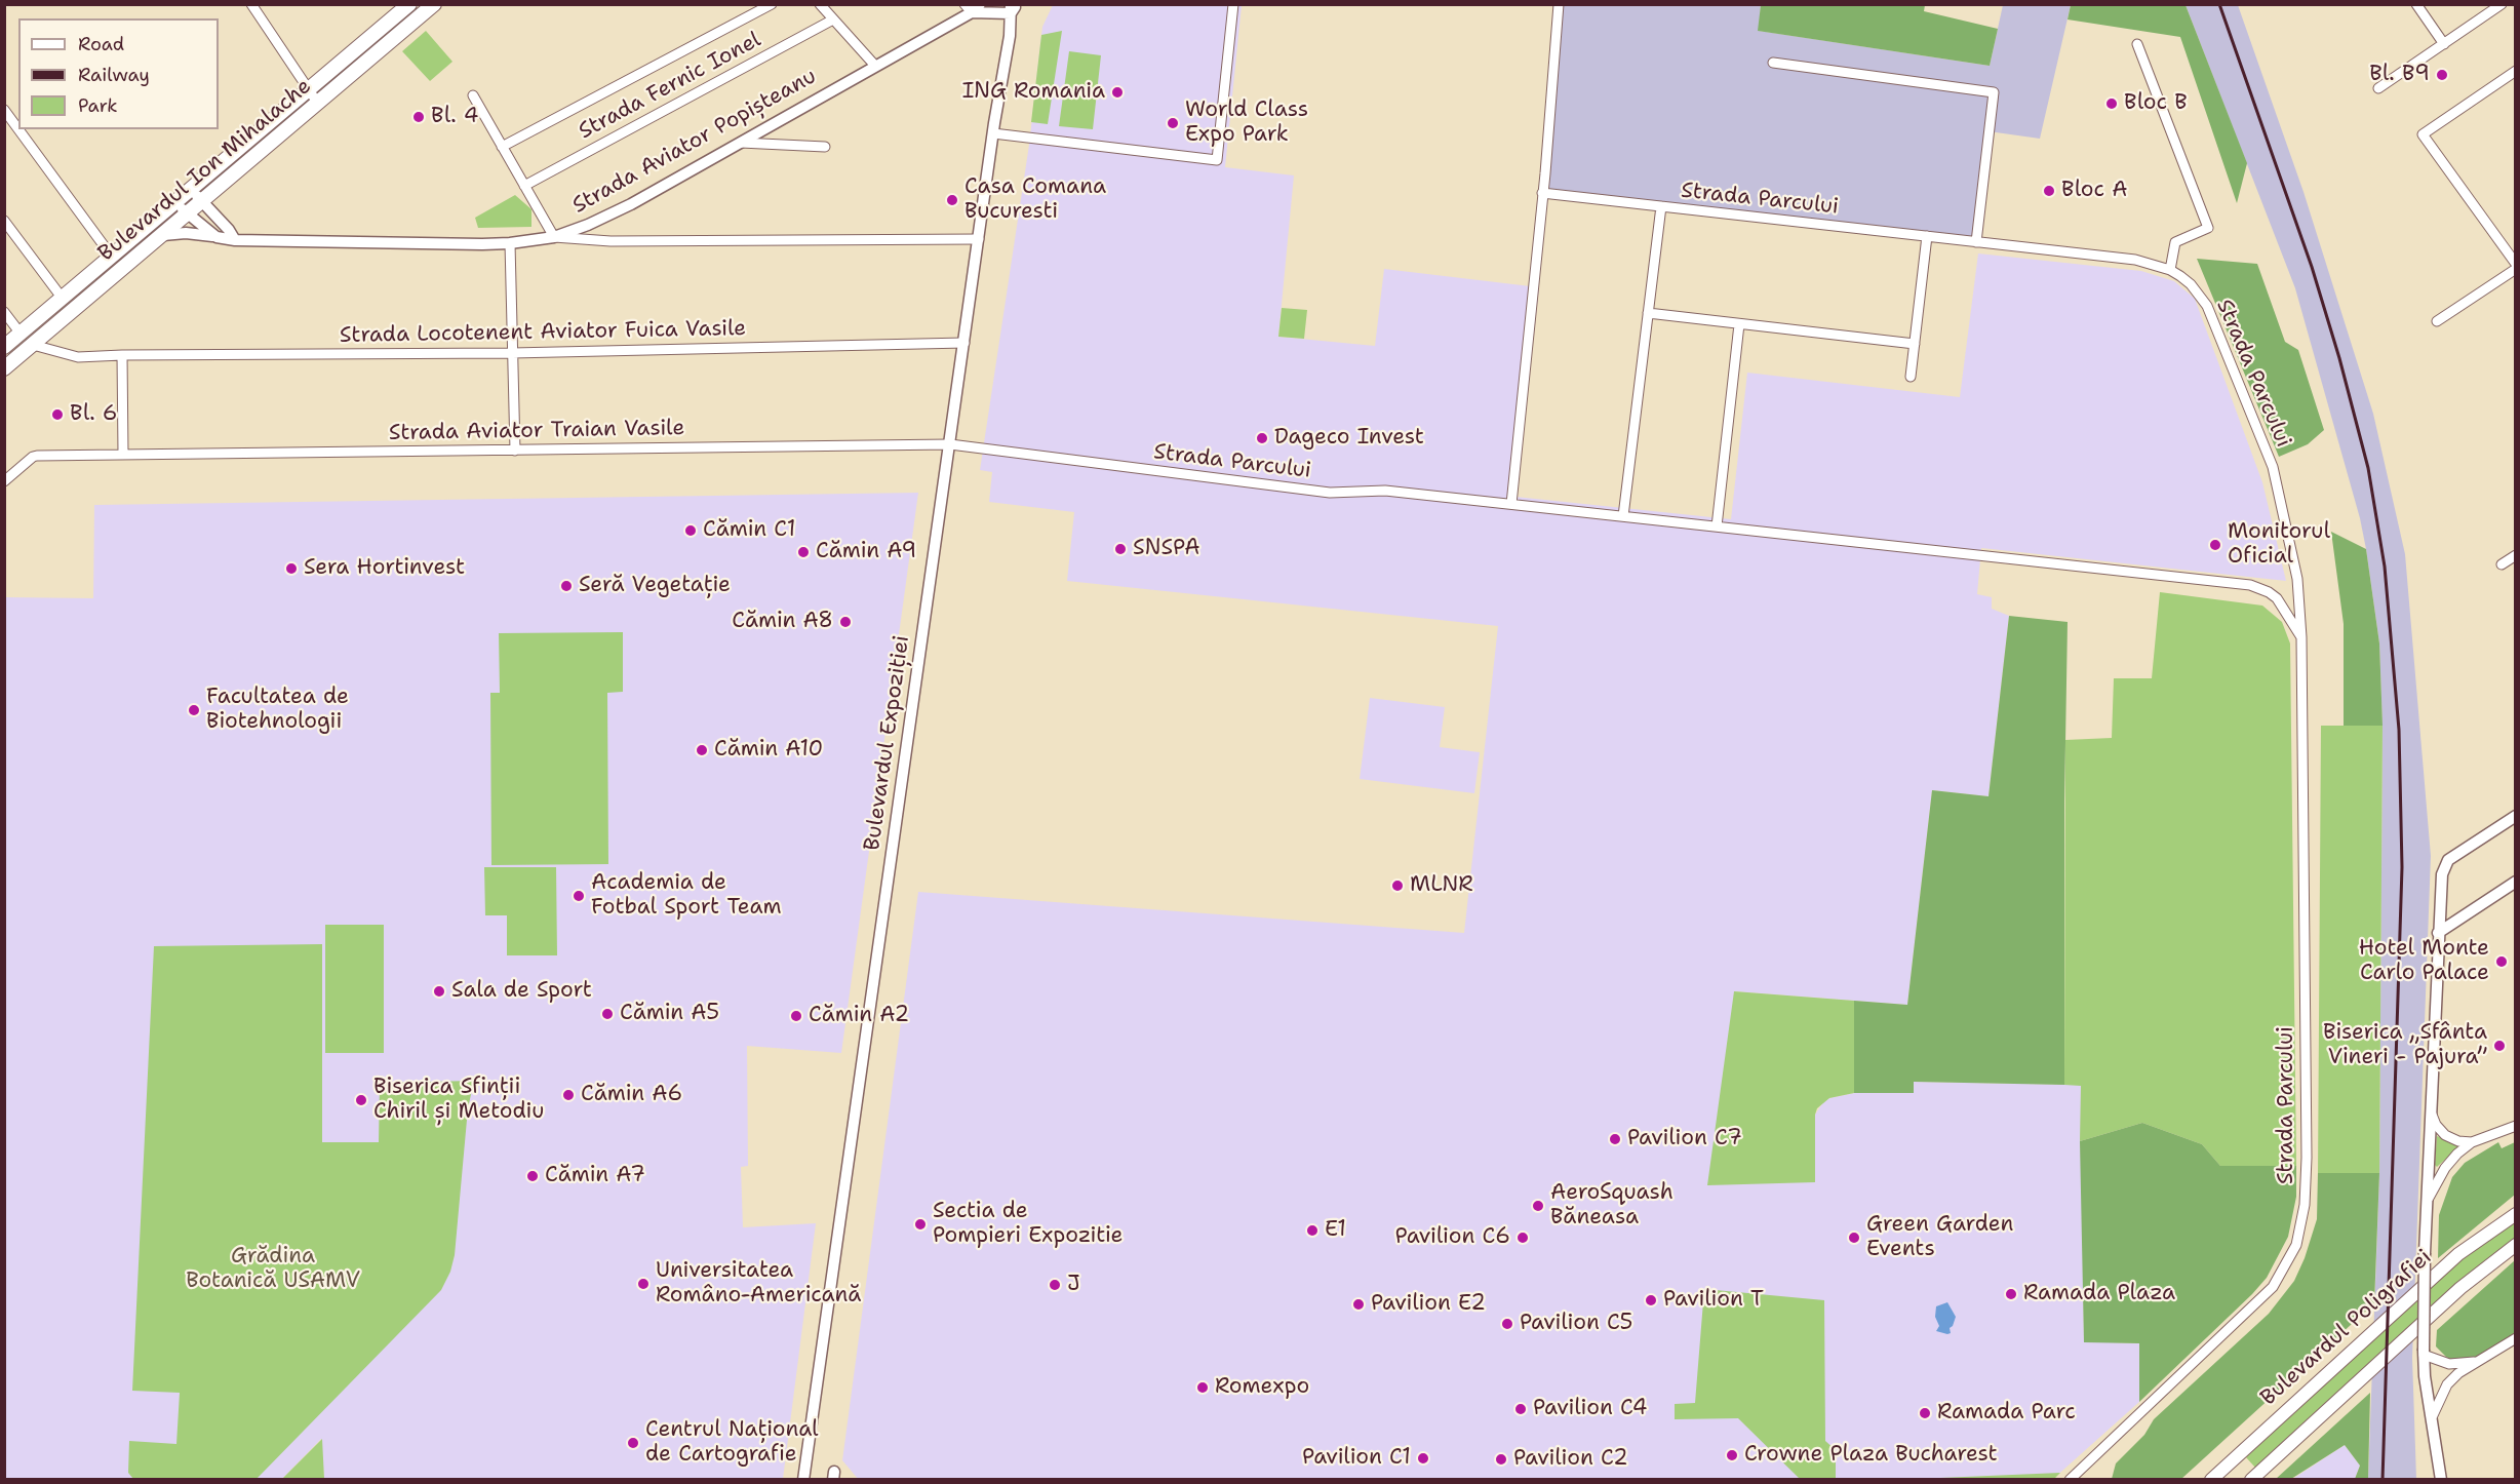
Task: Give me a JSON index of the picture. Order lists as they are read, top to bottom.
{
  "streets": {
    "main road": ["Bulevardul Ion Mihalache", "Bulevardul Poligrafiei"],
    "street": [
      "Strada Fernic Ionel",
      "Strada Aviator Popișteanu",
      "Strada Parcului",
      "Strada Locotenent Aviator Fuica Vasile",
      "Strada Aviator Traian Vasile",
      "Bulevardul Expoziției"
    ]
  },
  "crossings": [
    ["Strada Aviator Popișteanu", "Bulevardul Ion Mihalache"],
    ["Strada Aviator Popișteanu", "Bulevardul Expoziției"],
    ["Bulevardul Ion Mihalache", "Strada Locotenent Aviator Fuica Vasile"],
    ["Strada Parcului", "Strada Aviator Traian Vasile"],
    ["Strada Parcului", "Bulevardul Expoziției"],
    ["Strada Locotenent Aviator Fuica Vasile", "Bulevardul Expoziției"],
    ["Strada Aviator Traian Vasile", "Bulevardul Expoziției"]
  ],
  "parks": ["Grădina Botanică USAMV"],
  "places": [
    "Bl. B9",
    "ING Romania",
    "Bloc B",
    "Bl. 4",
    "World Class Expo Park",
    "Bloc A",
    "Casa Comana Bucuresti",
    "Bl. 6",
    "Dageco Invest",
    "Cămin C1",
    "Monitorul Oficial",
    "SNSPA",
    "Cămin A9",
    "Sera Hortinvest",
    "Seră Vegetație",
    "Cămin A8",
    "Facultatea de Biotehnologii",
    "Cămin A10",
    "MLNR",
    "Academia de Fotbal Sport Team",
    "Hotel Monte Carlo Palace",
    "Sala de Sport",
    "Cămin A5",
    "Cămin A2",
    "Biserica „Sfânta Vineri - Pajura”",
    "Cămin A6",
    "Biserica Sfinții Chiril și Metodiu",
    "Pavilion C7",
    "Cămin A7",
    "AeroSquash Băneasa",
    "Sectia de Pompieri Expozitie",
    "E1",
    "Pavilion C6",
    "Green Garden Events",
    "Universitatea Româno-Americană",
    "J",
    "Ramada Plaza",
    "Pavilion T",
    "Pavilion E2",
    "Pavilion C5",
    "Romexpo",
    "Pavilion C4",
    "Ramada Parc",
    "Centrul Național de Cartografie",
    "Crowne Plaza Bucharest",
    "Pavilion C1",
    "Pavilion C2"
  ],
  "legend": ["Road", "Railway", "Park"]
}
